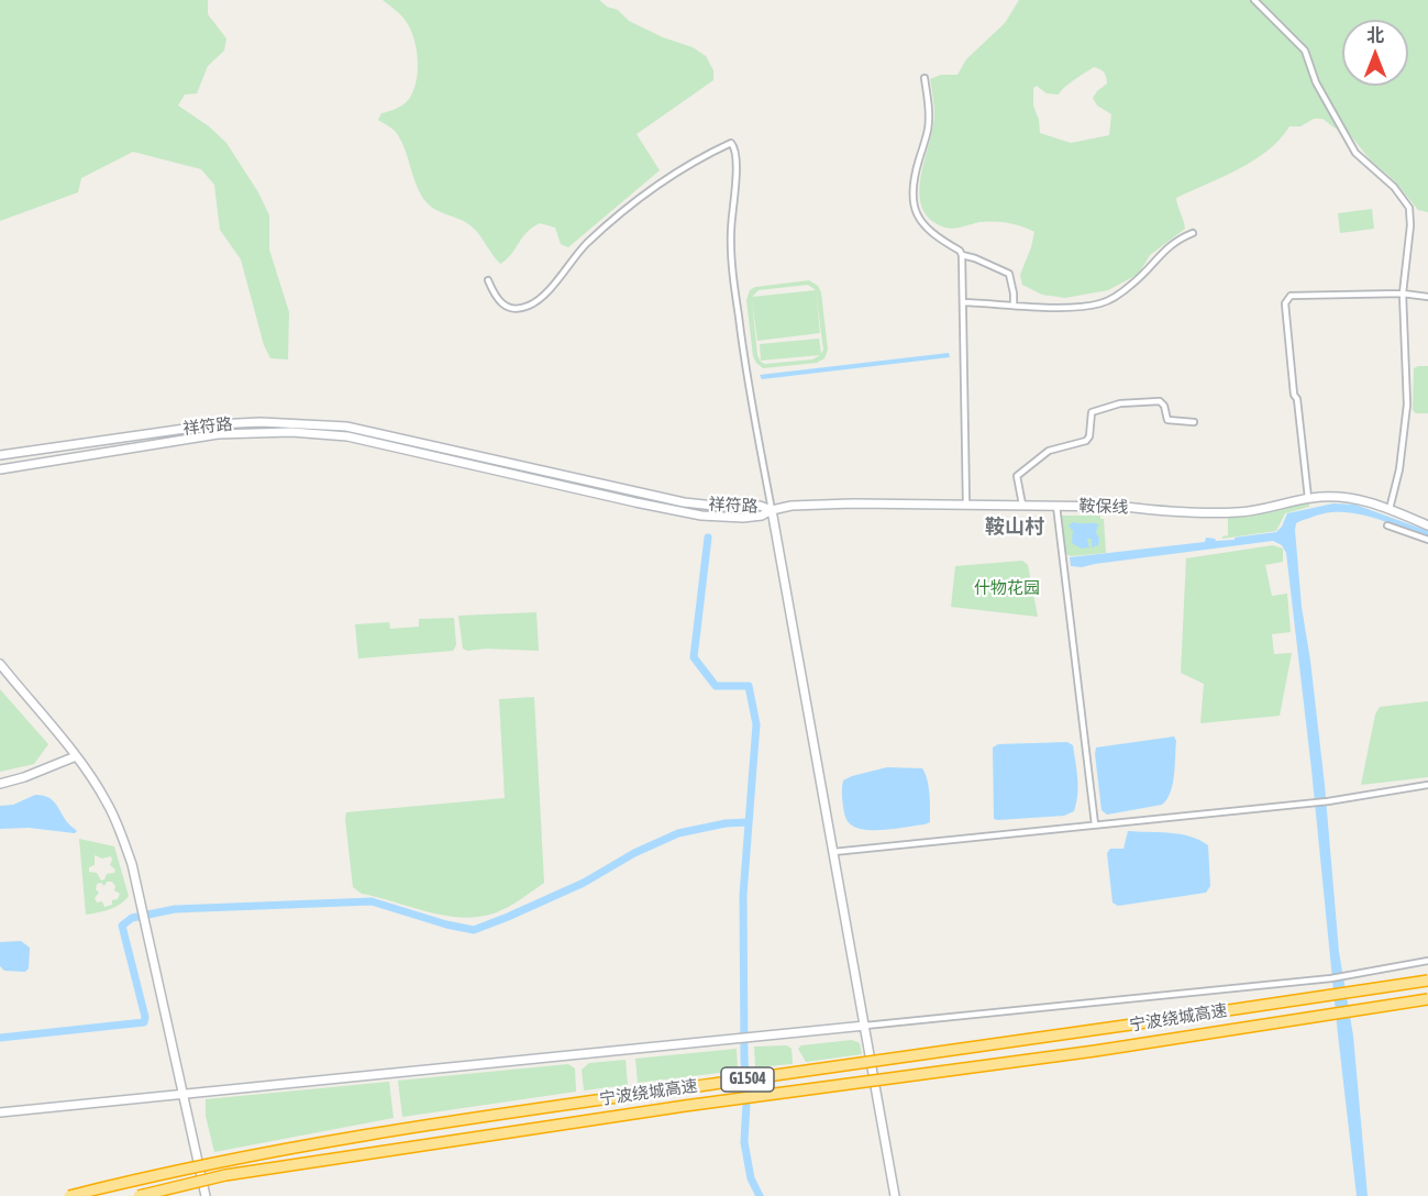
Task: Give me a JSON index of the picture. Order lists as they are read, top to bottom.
{
  "streets": {
    "highway": ["宁波绕城高速", "G1504"],
    "main road": ["祥符路", "鞍保线"]
  },
  "crossings": [
    ["祥符路", "鞍保线"]
  ],
  "districts": ["鞍山村"],
  "parks": ["什物花园"],
  "north": "top"
}
